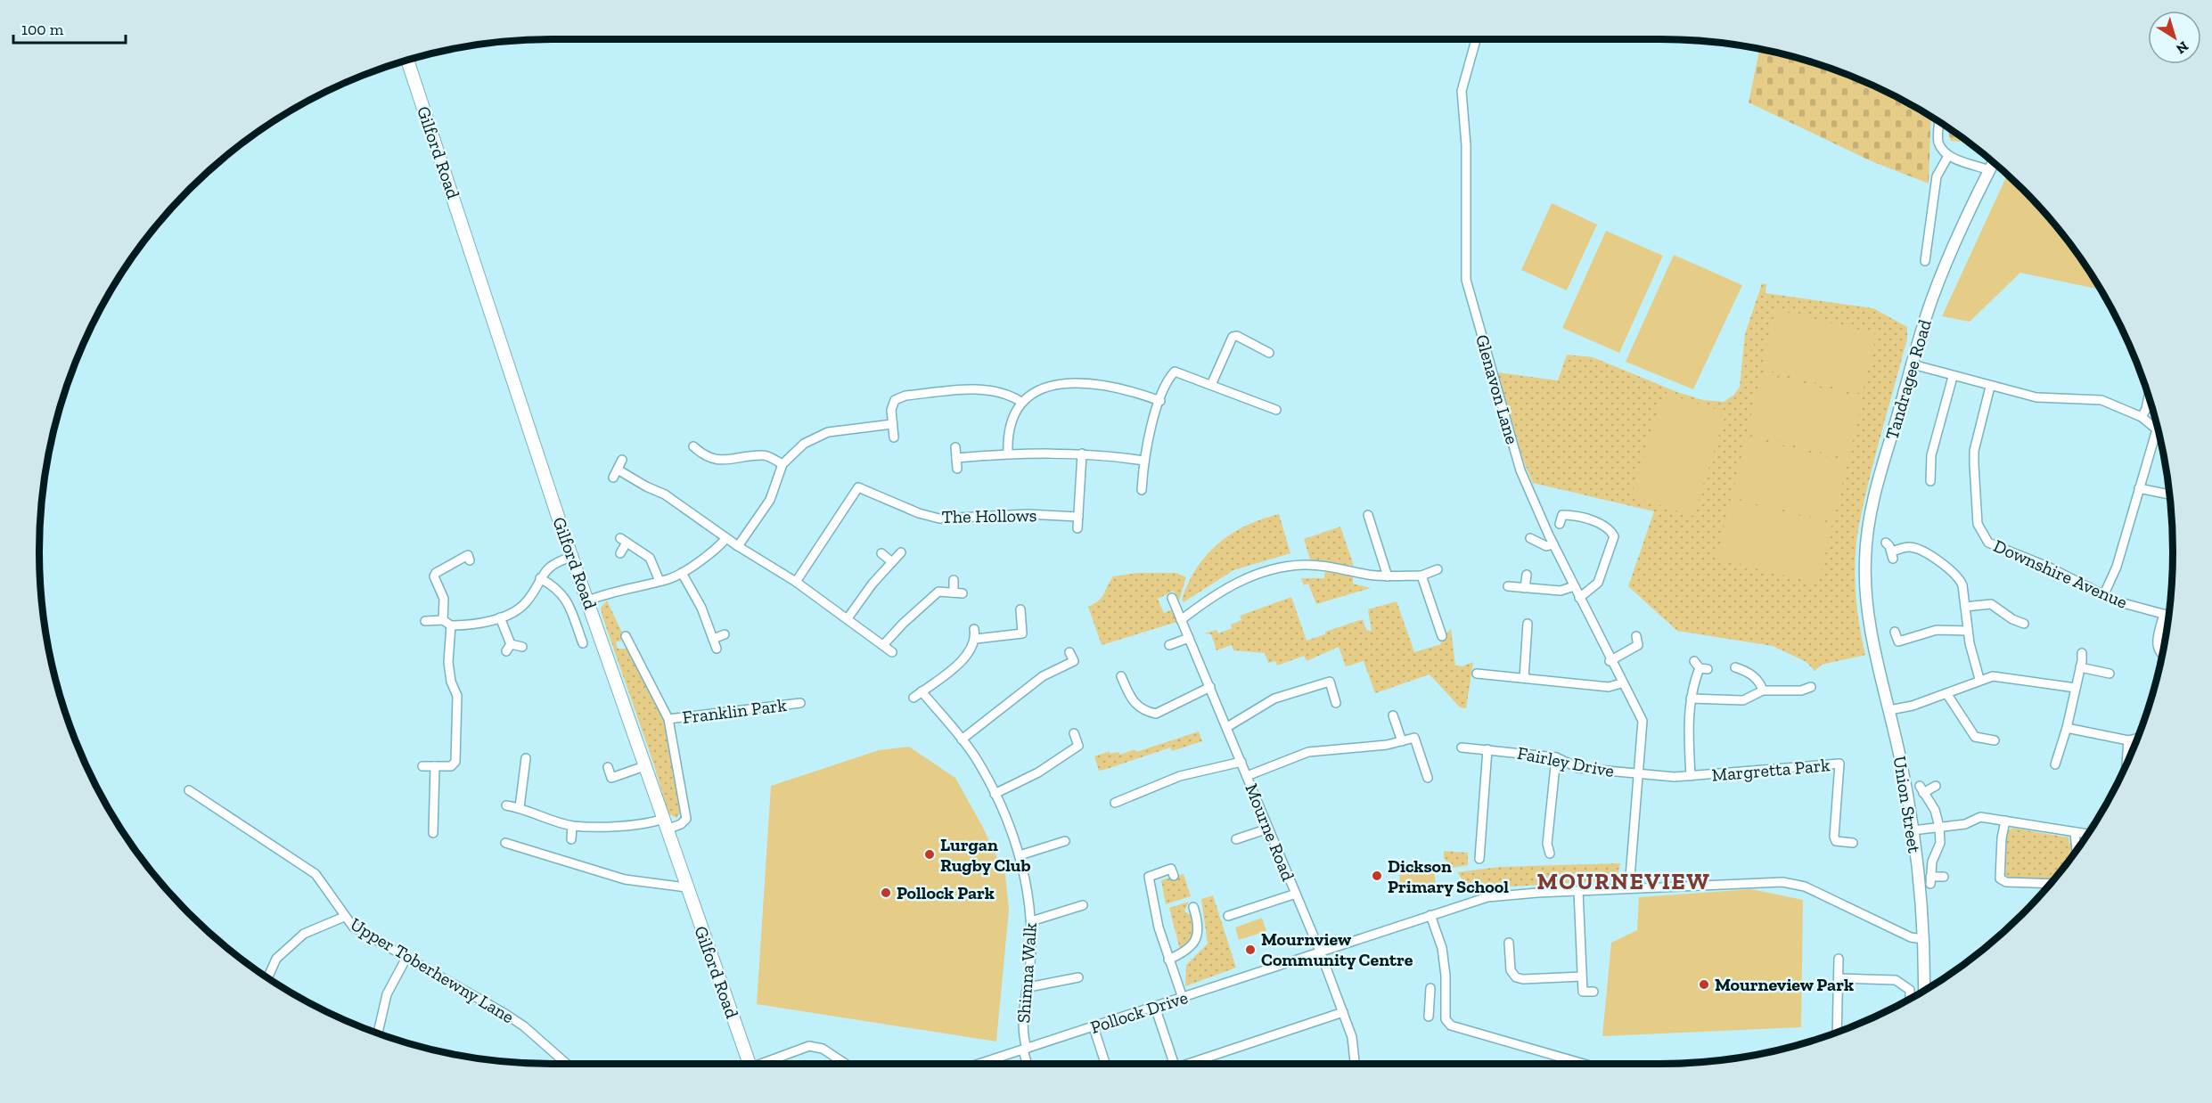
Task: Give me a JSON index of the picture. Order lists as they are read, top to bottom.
{
  "streets": {
    "main road": ["Gilford Road"],
    "street": [
      "Tandragee Road",
      "Glenavon Lane",
      "The Hollows",
      "Downshire Avenue",
      "Franklin Park",
      "Fairley Drive",
      "Margretta Park",
      "Union Street",
      "Mourne Road",
      "Upper Toberhewny Lane",
      "Shimna Walk",
      "Pollock Drive"
    ]
  },
  "crossings": [
    ["Gilford Road", "Franklin Park"],
    ["Tandragee Road", "Union Street"],
    ["Glenavon Lane", "Fairley Drive"],
    ["Glenavon Lane", "Margretta Park"],
    ["Fairley Drive", "Margretta Park"],
    ["Union Street", "Pollock Drive"],
    ["Mourne Road", "Pollock Drive"],
    ["Shimna Walk", "Pollock Drive"]
  ],
  "districts": ["MOURNEVIEW"],
  "places": [
    "Lurgan Rugby Club",
    "Dickson Primary School",
    "Pollock Park",
    "Mournview Community Centre",
    "Mourneview Park"
  ],
  "scale_bar": "100 m",
  "north": "bottom right"
}
